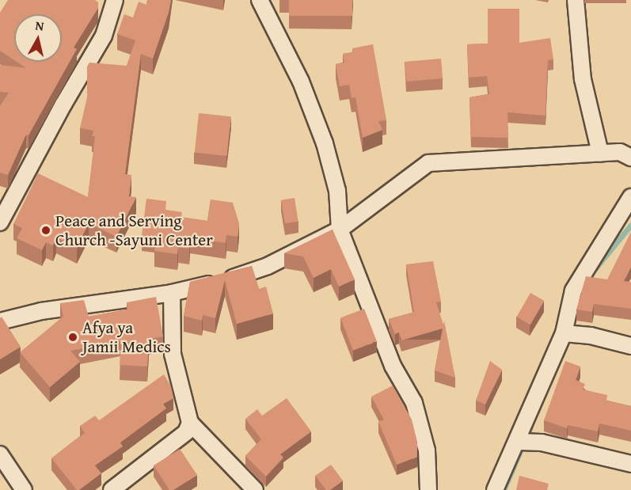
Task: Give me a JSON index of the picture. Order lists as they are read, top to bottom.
{
  "places": ["Peace and Serving Church -Sayuni Center", "Afya ya Jamii Medics"],
  "north": "top"
}
